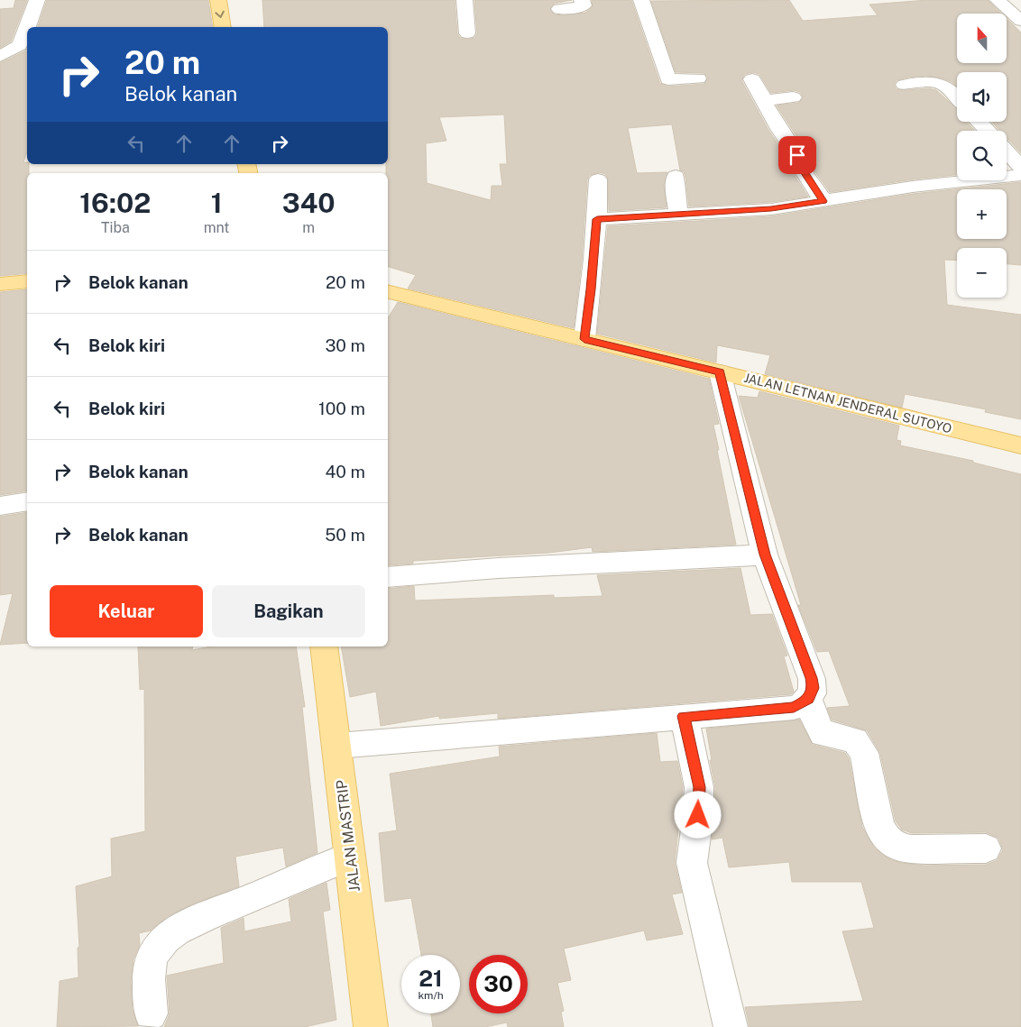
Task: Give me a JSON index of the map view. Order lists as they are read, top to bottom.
{
  "streets": {
    "main road": ["JALAN LETNAN JENDERAL SUTOYO", "JALAN MASTRIP"]
  },
  "north": "top",
  "page": {
    "map_buttons": ["+", "−"],
    "turn": ["20 m", "Belok kanan"],
    "eta": [
      "16:02",
      "Tiba",
      "1",
      "mnt",
      "340",
      "m"
    ],
    "list": [
      {
        "name": "Belok kanan",
        "value": "20 m"
      },
      {
        "name": "Belok kiri",
        "value": "30 m"
      },
      {
        "name": "Belok kiri",
        "value": "100 m"
      },
      {
        "name": "Belok kanan",
        "value": "40 m"
      },
      {
        "name": "Belok kanan",
        "value": "50 m"
      }
    ],
    "buttons": ["Keluar", "Bagikan"],
    "speed": "21 km/h",
    "limit": "30"
  }
}
